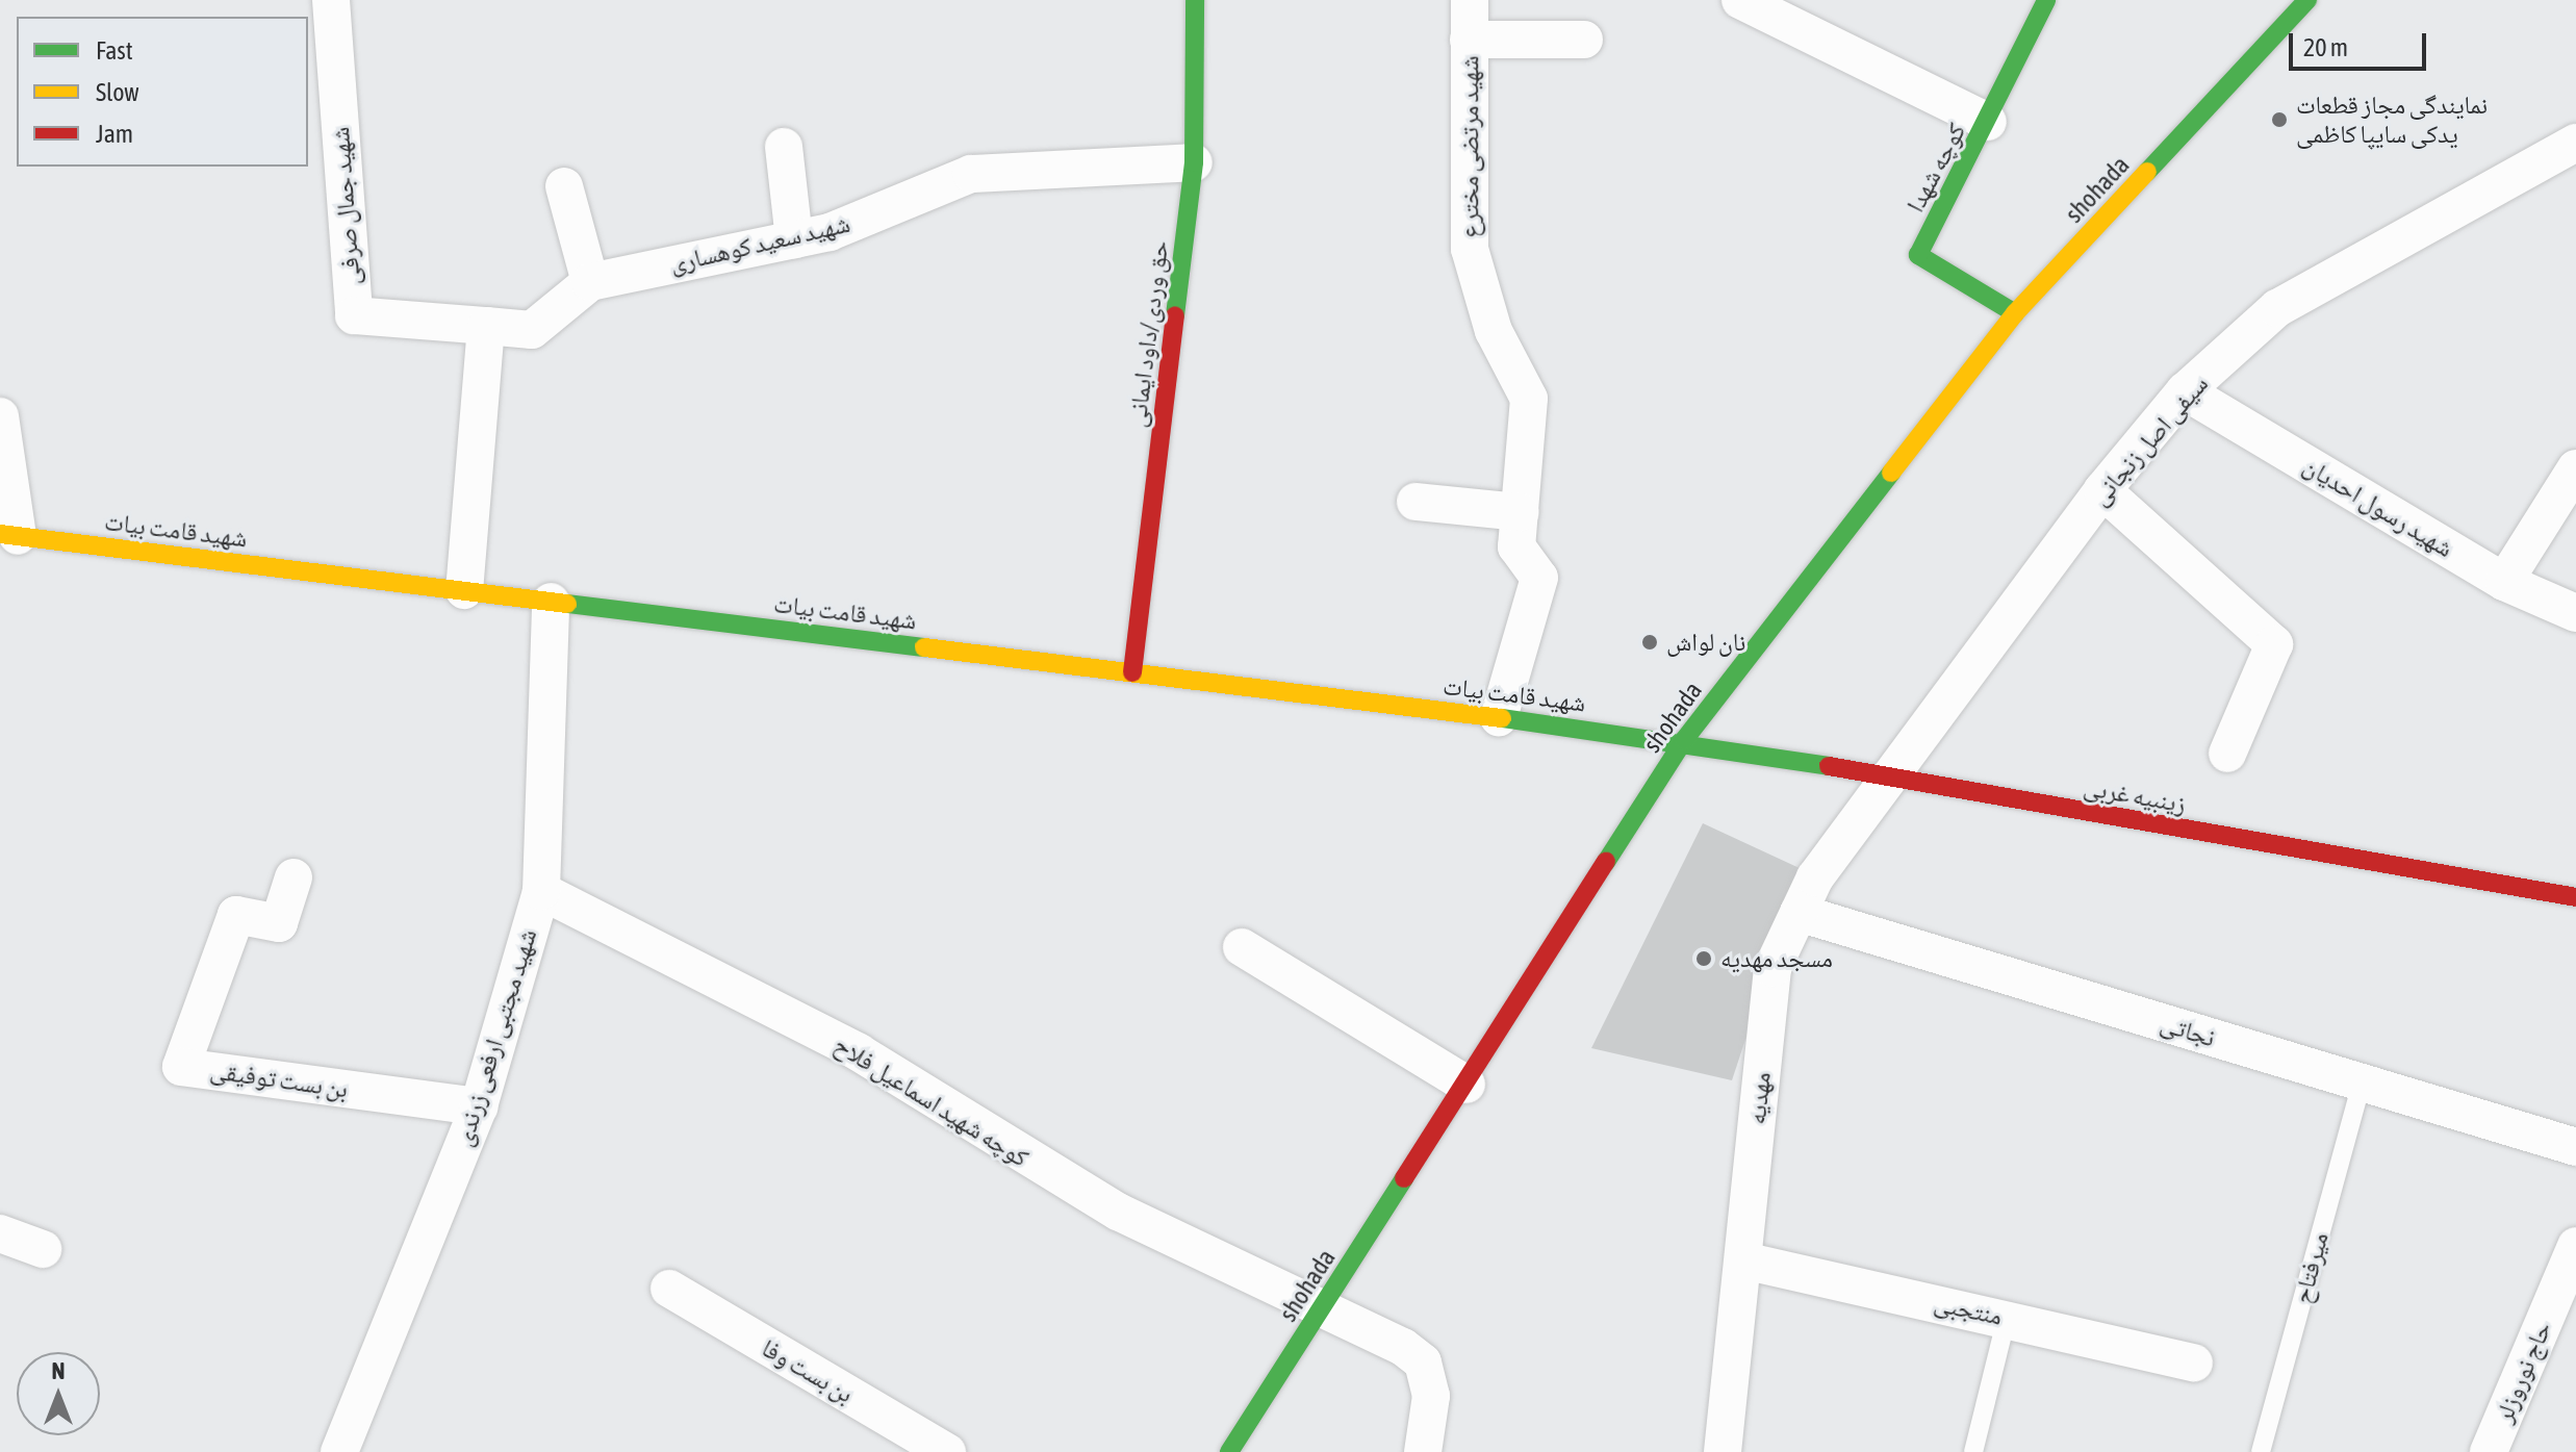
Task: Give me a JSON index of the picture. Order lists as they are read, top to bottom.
{
  "streets": {
    "main road": [
      "کوچه شهدا",
      "shohada",
      "حق وردی/داود ایمانی",
      "شهید قامت بیات",
      "زینبیه غربی"
    ],
    "street": [
      "شهید مرتضی مخترع",
      "شهید جمال صرفی",
      "شهید سعید کوهساری",
      "سیفی اصل زنجانی",
      "شهید رسول احدیان",
      "نجاتی",
      "شهید مجتبی ارفعی زرندی",
      "بن بست توفیقی",
      "مهدیه",
      "کوچه شهید اسماعیل فلاح",
      "منتجبی",
      "بن بست وفا",
      "حاج نوروزلر"
    ],
    "lane": ["میرفتاح"]
  },
  "crossings": [
    ["شهید مرتضی مخترع", "شهید قامت بیات"],
    ["کوچه شهدا", "shohada"],
    ["shohada", "شهید قامت بیات"],
    ["shohada", "زینبیه غربی"],
    ["shohada", "کوچه شهید اسماعیل فلاح"],
    ["شهید جمال صرفی", "شهید سعید کوهساری"],
    ["شهید سعید کوهساری", "حق وردی/داود ایمانی"],
    ["حق وردی/داود ایمانی", "شهید قامت بیات"],
    ["سیفی اصل زنجانی", "شهید رسول احدیان"],
    ["سیفی اصل زنجانی", "زینبیه غربی"],
    ["سیفی اصل زنجانی", "مهدیه"],
    ["شهید قامت بیات", "زینبیه غربی"],
    ["شهید قامت بیات", "شهید مجتبی ارفعی زرندی"],
    ["زینبیه غربی", "مهدیه"],
    ["نجاتی", "مهدیه"],
    ["نجاتی", "میرفتاح"],
    ["شهید مجتبی ارفعی زرندی", "بن بست توفیقی"],
    ["شهید مجتبی ارفعی زرندی", "کوچه شهید اسماعیل فلاح"],
    ["مهدیه", "منتجبی"]
  ],
  "places": ["نمایندگی مجاز قطعات یدکی سایپا کاظمی", "نان لواش", "مسجد مهدیه"],
  "legend": ["Fast", "Slow", "Jam"],
  "scale_bar": "20 m",
  "north": "top"
}
